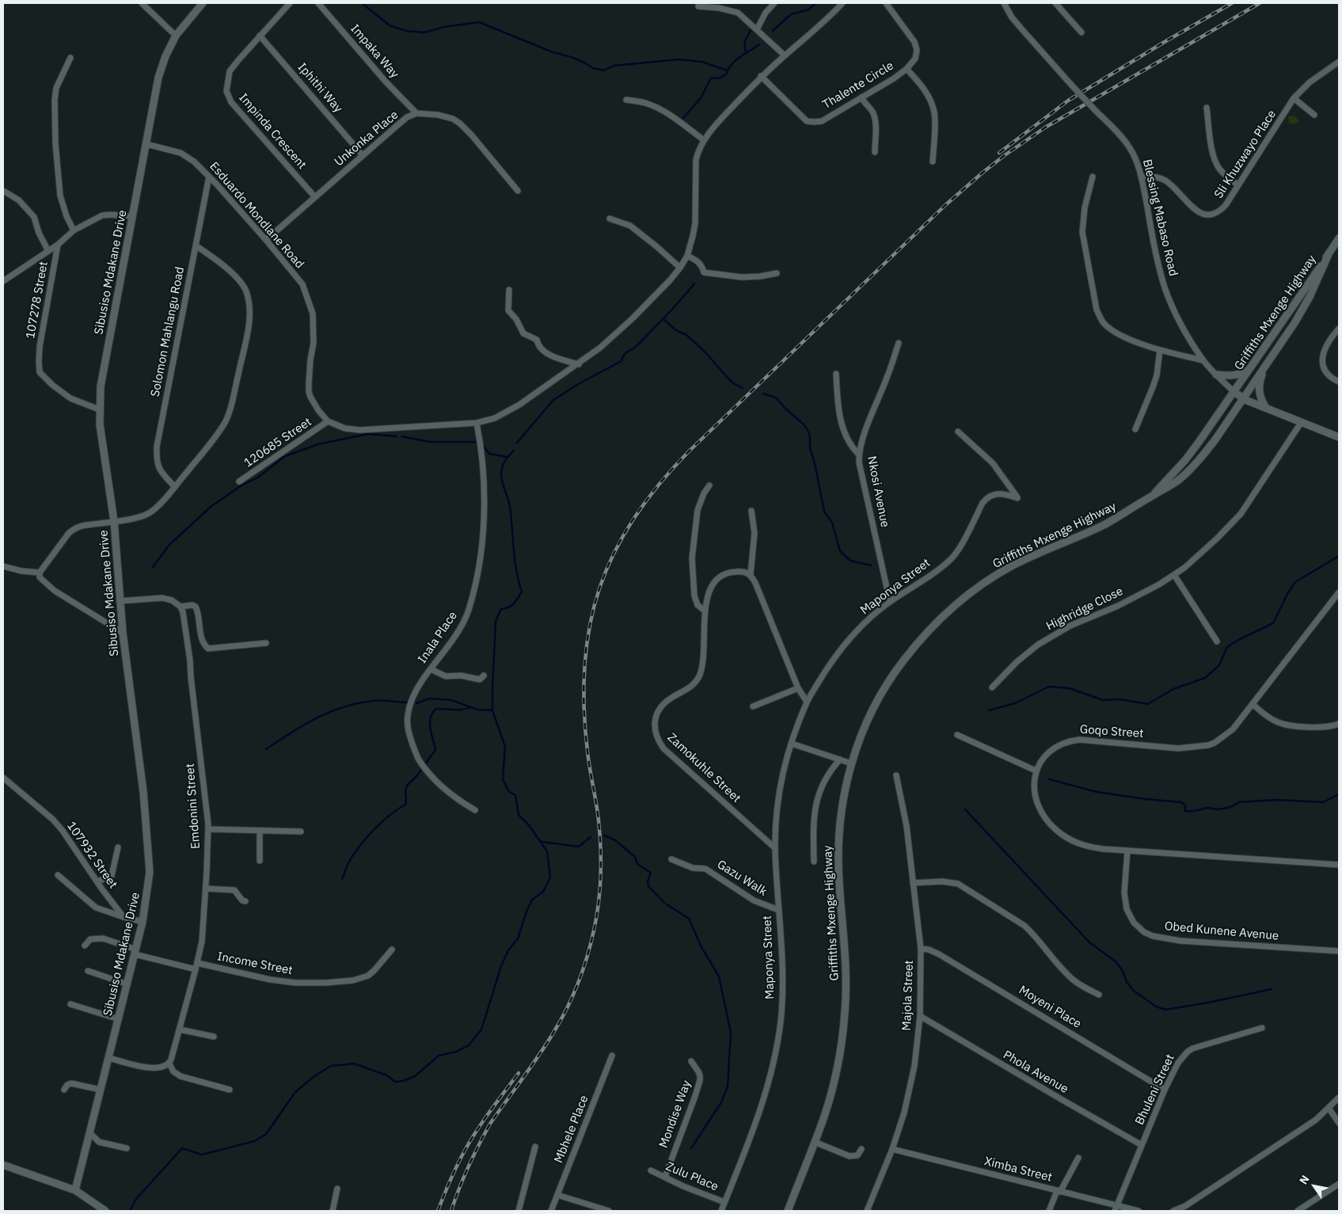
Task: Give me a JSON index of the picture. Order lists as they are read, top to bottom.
{
  "streets": {
    "street": [
      "Impaka Way",
      "Thalente Circle",
      "Iphithi Way",
      "Impinda Crescent",
      "Unkonka Place",
      "Sli Khuzwayo Place",
      "Esduardo Mondlane Road",
      "Blessing Mabaso Road",
      "Sibusiso Mdakane Drive",
      "107278 Street",
      "Griffiths Mxenge Highway",
      "Solomon Mahlangu Road",
      "120685 Street",
      "Nkosi Avenue",
      "Maponya Street",
      "Highridge Close",
      "Inala Place",
      "Goqo Street",
      "Zamokuhle Street",
      "Emdonini Street",
      "107932 Street",
      "Gazu Walk",
      "Obed Kunene Avenue",
      "Income Street",
      "Majola Street",
      "Moyeni Place",
      "Phola Avenue",
      "Bhuleni Street",
      "Mondise Way",
      "Mbhele Place",
      "Ximba Street",
      "Zulu Place"
    ]
  },
  "crossings": [
    ["Impaka Way", "Unkonka Place"],
    ["Iphithi Way", "Impinda Crescent"],
    ["Iphithi Way", "Unkonka Place"],
    ["Impinda Crescent", "Unkonka Place"],
    ["Unkonka Place", "Esduardo Mondlane Road"],
    ["Sli Khuzwayo Place", "Blessing Mabaso Road"],
    ["Esduardo Mondlane Road", "Sibusiso Mdakane Drive"],
    ["Esduardo Mondlane Road", "Solomon Mahlangu Road"],
    ["Esduardo Mondlane Road", "120685 Street"],
    ["Blessing Mabaso Road", "Griffiths Mxenge Highway"],
    ["Sibusiso Mdakane Drive", "107278 Street"],
    ["Nkosi Avenue", "Maponya Street"],
    ["Maponya Street", "Zamokuhle Street"],
    ["Maponya Street", "Gazu Walk"],
    ["Maponya Street", "Zulu Place"],
    ["Emdonini Street", "Income Street"],
    ["Majola Street", "Moyeni Place"],
    ["Majola Street", "Phola Avenue"],
    ["Majola Street", "Ximba Street"],
    ["Moyeni Place", "Bhuleni Street"],
    ["Phola Avenue", "Bhuleni Street"],
    ["Bhuleni Street", "Ximba Street"],
    ["Mondise Way", "Zulu Place"]
  ],
  "north": "top left"
}
